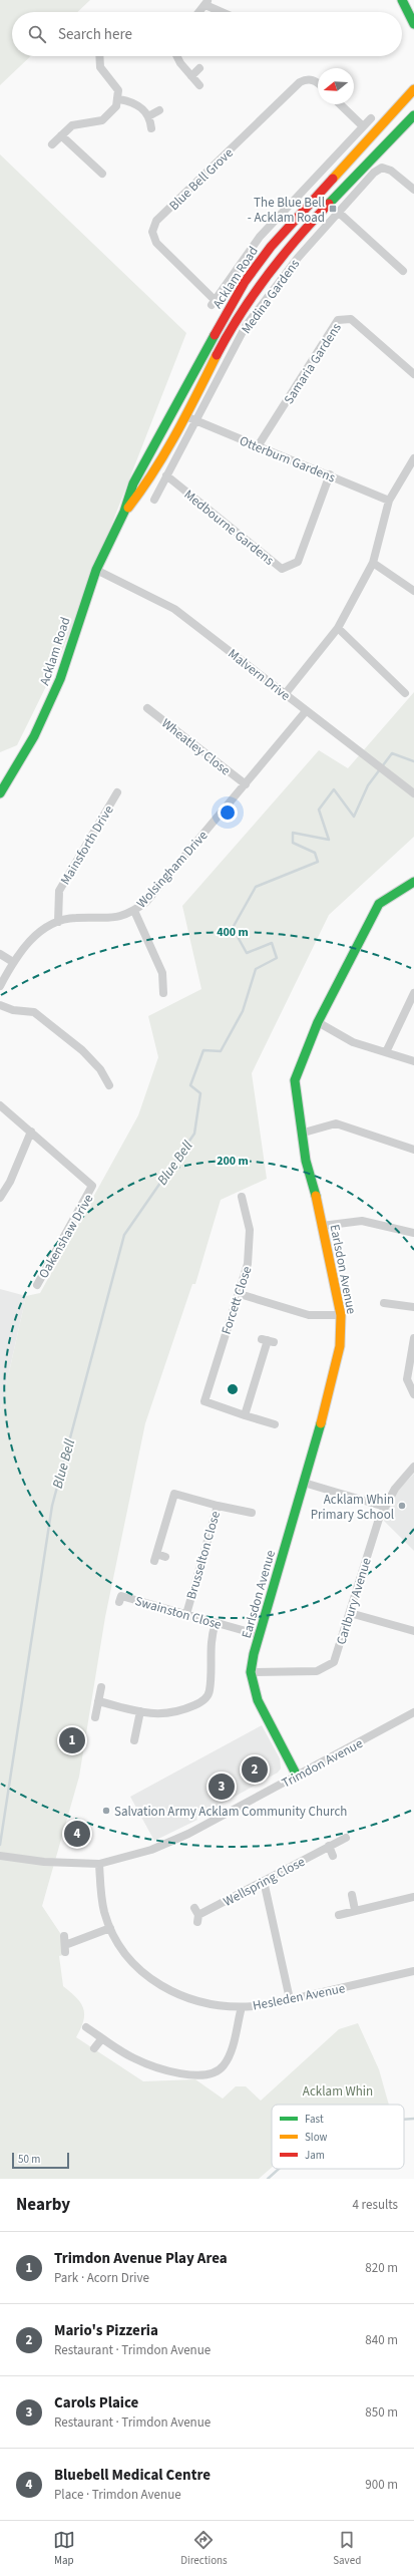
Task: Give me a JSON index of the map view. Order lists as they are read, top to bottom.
{
  "streets": {
    "main road": ["Acklam Road", "Earlsdon Avenue"],
    "street": [
      "Blue Bell Grove",
      "Medina Gardens",
      "Samaria Gardens",
      "Otterburn Gardens",
      "Medbourne Gardens",
      "Malvern Drive",
      "Wheatley Close",
      "Mainsforth Drive",
      "Wolsingham Drive",
      "Oakenshaw Drive",
      "Forcett Close",
      "Brusselton Close",
      "Carlbury Avenue",
      "Swainston Close",
      "Trimdon Avenue",
      "Wellspring Close",
      "Hesleden Avenue"
    ]
  },
  "crossings": [
    ["Acklam Road", "Medina Gardens"],
    ["Acklam Road", "Otterburn Gardens"],
    ["Acklam Road", "Malvern Drive"],
    ["Medina Gardens", "Otterburn Gardens"],
    ["Medina Gardens", "Medbourne Gardens"],
    ["Samaria Gardens", "Otterburn Gardens"],
    ["Otterburn Gardens", "Medbourne Gardens"],
    ["Malvern Drive", "Wolsingham Drive"],
    ["Wheatley Close", "Wolsingham Drive"],
    ["Mainsforth Drive", "Wolsingham Drive"],
    ["Earlsdon Avenue", "Carlbury Avenue"],
    ["Earlsdon Avenue", "Swainston Close"],
    ["Earlsdon Avenue", "Trimdon Avenue"],
    ["Brusselton Close", "Swainston Close"],
    ["Trimdon Avenue", "Hesleden Avenue"]
  ],
  "water": ["Blue Bell"],
  "parks": ["Acklam Whin"],
  "places": {
    "transit": ["The Blue Bell - Acklam Road"],
    "other": ["Acklam Whin Primary School", "Salvation Army Acklam Community Church"]
  },
  "legend": ["Fast", "Slow", "Jam"],
  "scale_bar": "50 m",
  "north": "left",
  "page": {
    "search": "Search here",
    "pins": [
      "1",
      "2",
      "3",
      "4"
    ],
    "scale": "50 m",
    "heading": ["Nearby", "4 results"],
    "list": [
      {
        "mark": "1",
        "name": "Trimdon Avenue Play Area",
        "note": "Park · Acorn Drive",
        "value": "820 m"
      },
      {
        "mark": "2",
        "name": "Mario's Pizzeria",
        "note": "Restaurant · Trimdon Avenue",
        "value": "840 m"
      },
      {
        "mark": "3",
        "name": "Carols Plaice",
        "note": "Restaurant · Trimdon Avenue",
        "value": "850 m"
      },
      {
        "mark": "4",
        "name": "Bluebell Medical Centre",
        "note": "Place · Trimdon Avenue",
        "value": "900 m"
      }
    ],
    "nav": ["Map", "Directions", "Saved"]
  },
  "rings": ["400 m", "200 m"]
}
